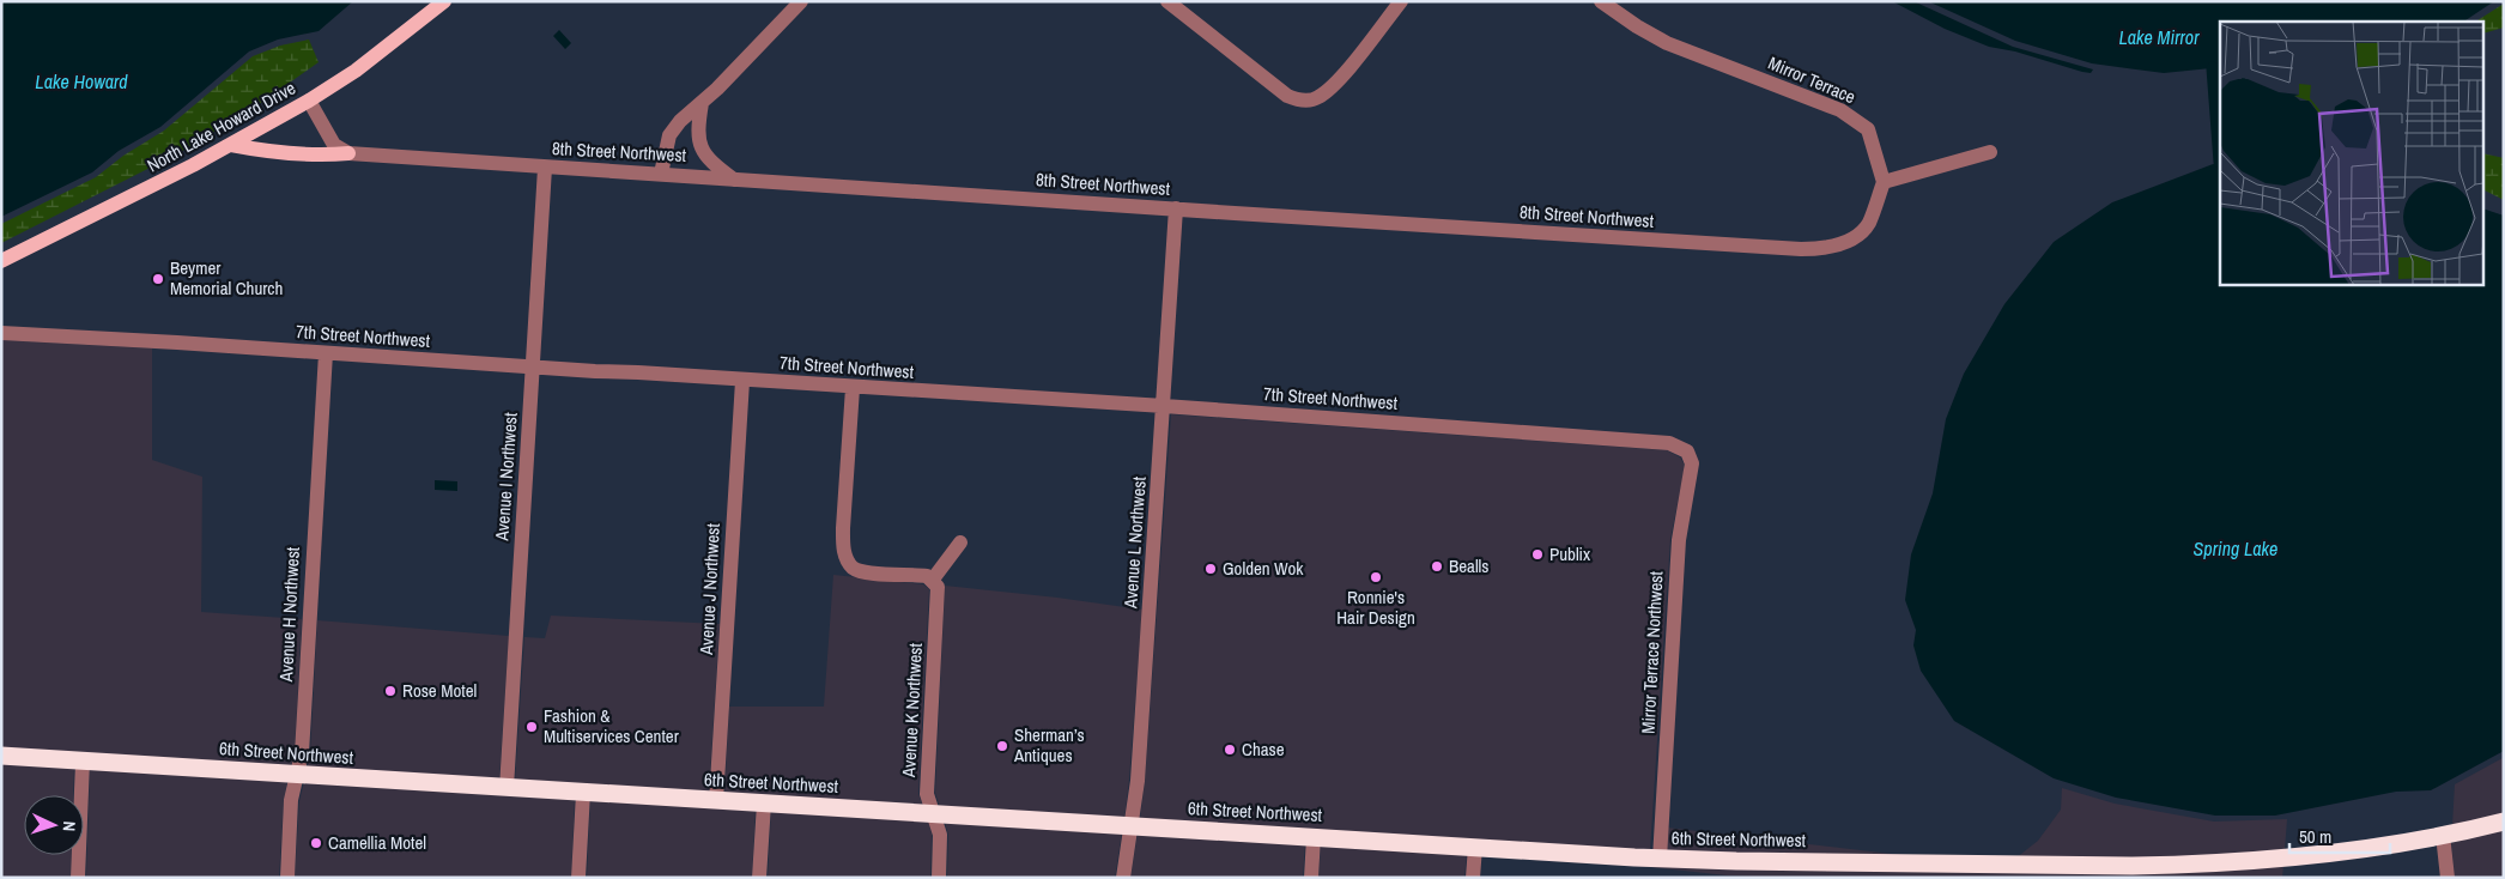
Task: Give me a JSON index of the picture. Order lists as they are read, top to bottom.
{
  "streets": {
    "highway": ["6th Street Northwest"],
    "main road": ["North Lake Howard Drive"],
    "street": [
      "Mirror Terrace",
      "8th Street Northwest",
      "7th Street Northwest",
      "Avenue I Northwest",
      "Avenue L Northwest",
      "Avenue J Northwest",
      "Avenue H Northwest",
      "Mirror Terrace Northwest",
      "Avenue K Northwest"
    ]
  },
  "crossings": [
    ["Mirror Terrace", "8th Street Northwest"],
    ["8th Street Northwest", "Avenue I Northwest"],
    ["8th Street Northwest", "Avenue L Northwest"],
    ["7th Street Northwest", "Avenue I Northwest"],
    ["7th Street Northwest", "Avenue L Northwest"],
    ["7th Street Northwest", "Avenue J Northwest"],
    ["7th Street Northwest", "Avenue H Northwest"],
    ["7th Street Northwest", "Mirror Terrace Northwest"],
    ["Avenue I Northwest", "6th Street Northwest"],
    ["Avenue L Northwest", "6th Street Northwest"],
    ["Avenue J Northwest", "6th Street Northwest"],
    ["Avenue H Northwest", "6th Street Northwest"],
    ["Mirror Terrace Northwest", "6th Street Northwest"],
    ["Avenue K Northwest", "6th Street Northwest"]
  ],
  "water": ["Lake Mirror", "Lake Howard", "Spring Lake"],
  "places": [
    "Beymer Memorial Church",
    "Publix",
    "Bealls",
    "Golden Wok",
    "Ronnie's Hair Design",
    "Rose Motel",
    "Fashion & Multiservices Center",
    "Sherman’s Antiques",
    "Chase",
    "Camellia Motel"
  ],
  "scale_bar": "50 m",
  "north": "right"
}
